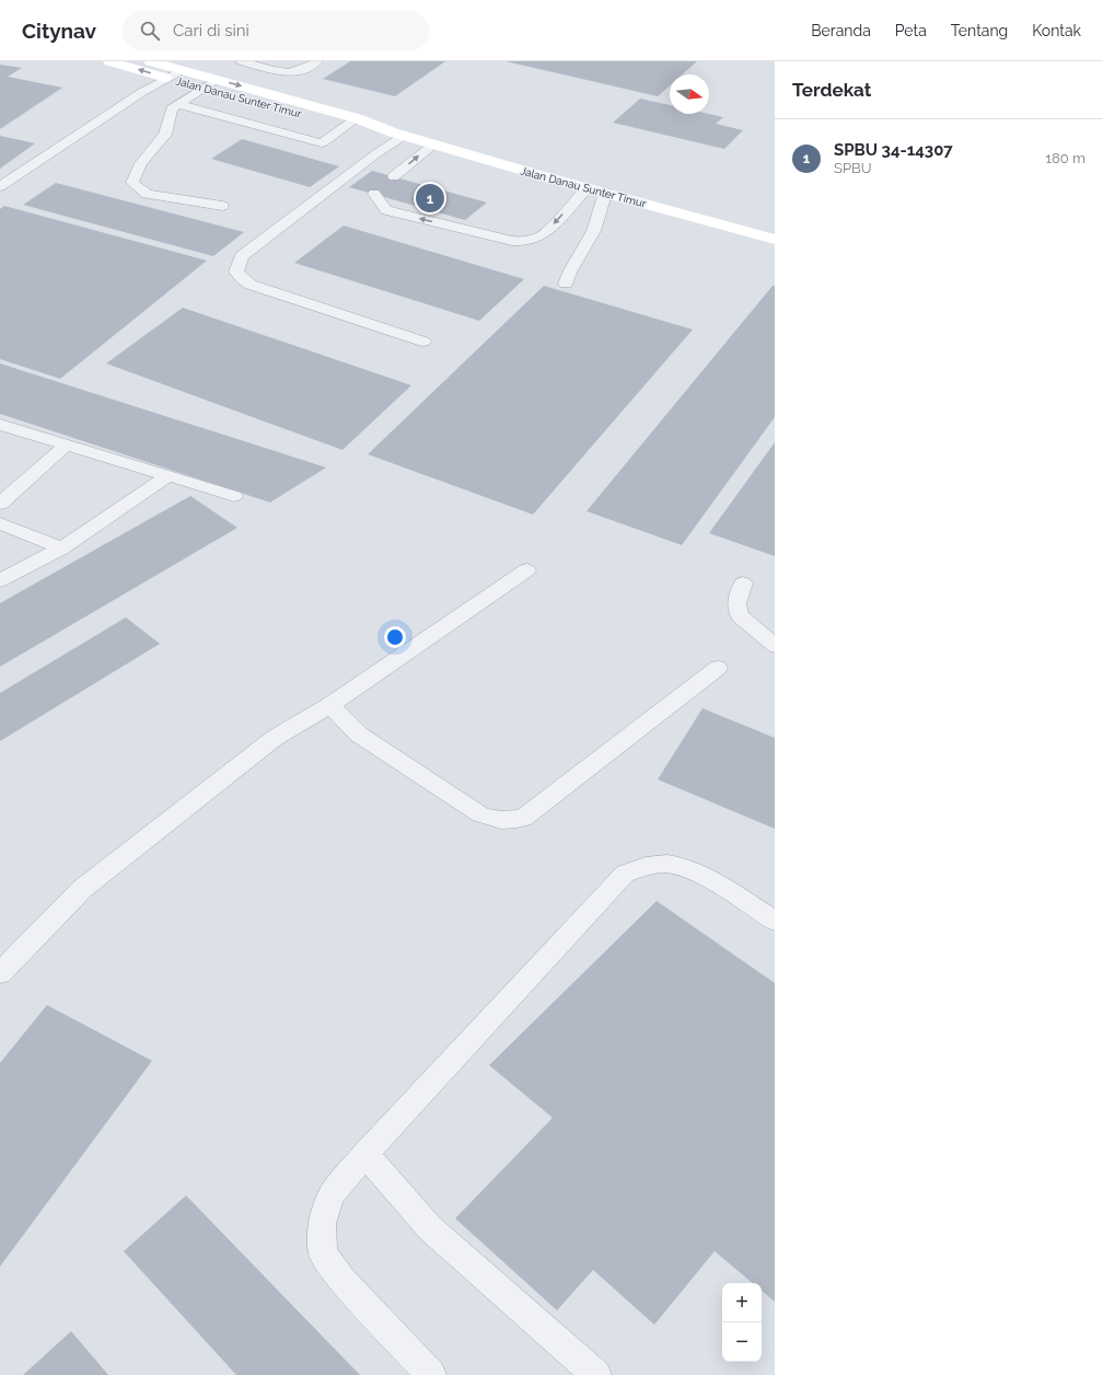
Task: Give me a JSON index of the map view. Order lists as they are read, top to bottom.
{
  "streets": {
    "main road": ["Jalan Danau Sunter Timur"]
  },
  "north": "right",
  "page": {
    "header": "Citynav",
    "search": "Cari di sini",
    "nav": [
      "Beranda",
      "Peta",
      "Tentang",
      "Kontak"
    ],
    "heading": "Terdekat",
    "list": [
      {
        "mark": "1",
        "name": "SPBU 34-14307",
        "note": "SPBU",
        "value": "180 m"
      }
    ],
    "pins": "1",
    "map_buttons": ["+", "−"]
  }
}
